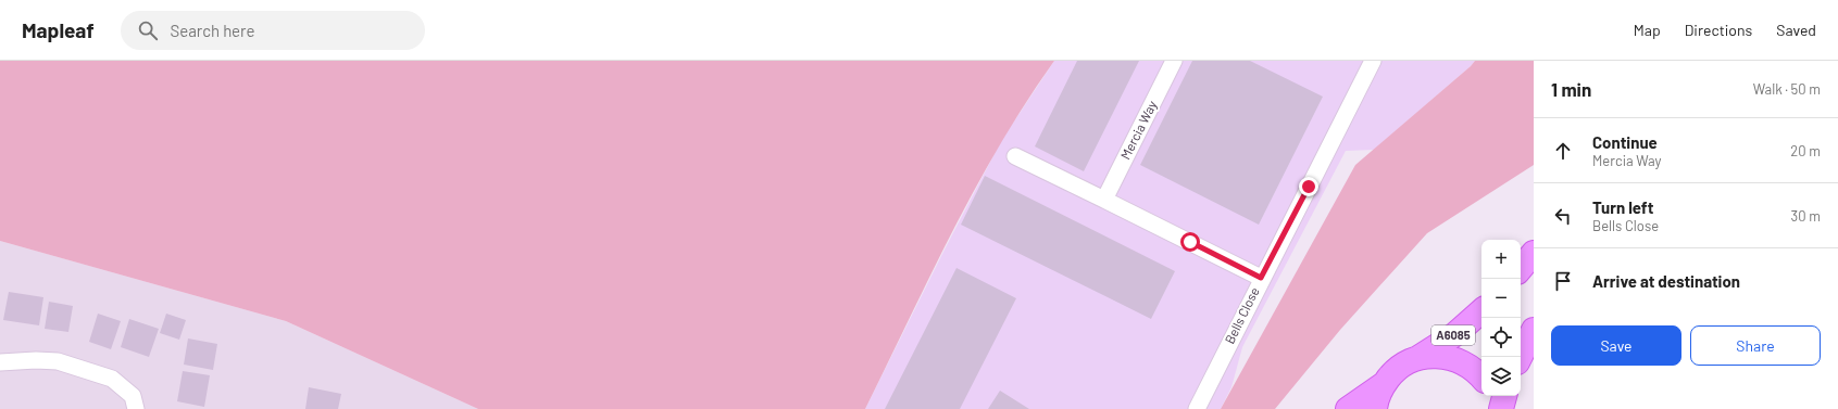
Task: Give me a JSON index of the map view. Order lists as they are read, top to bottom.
{
  "streets": {
    "main road": ["A6085"],
    "street": ["Mercia Way", "Bells Close"]
  },
  "page": {
    "header": "Mapleaf",
    "search": "Search here",
    "nav": ["Map", "Directions", "Saved"],
    "heading": ["1 min", "Walk · 50 m"],
    "list": [
      ["Continue", "Mercia Way", "20 m"],
      ["Turn left", "Bells Close", "30 m"],
      "Arrive at destination"
    ],
    "map_buttons": ["+", "−"],
    "buttons": ["Save", "Share"]
  }
}
